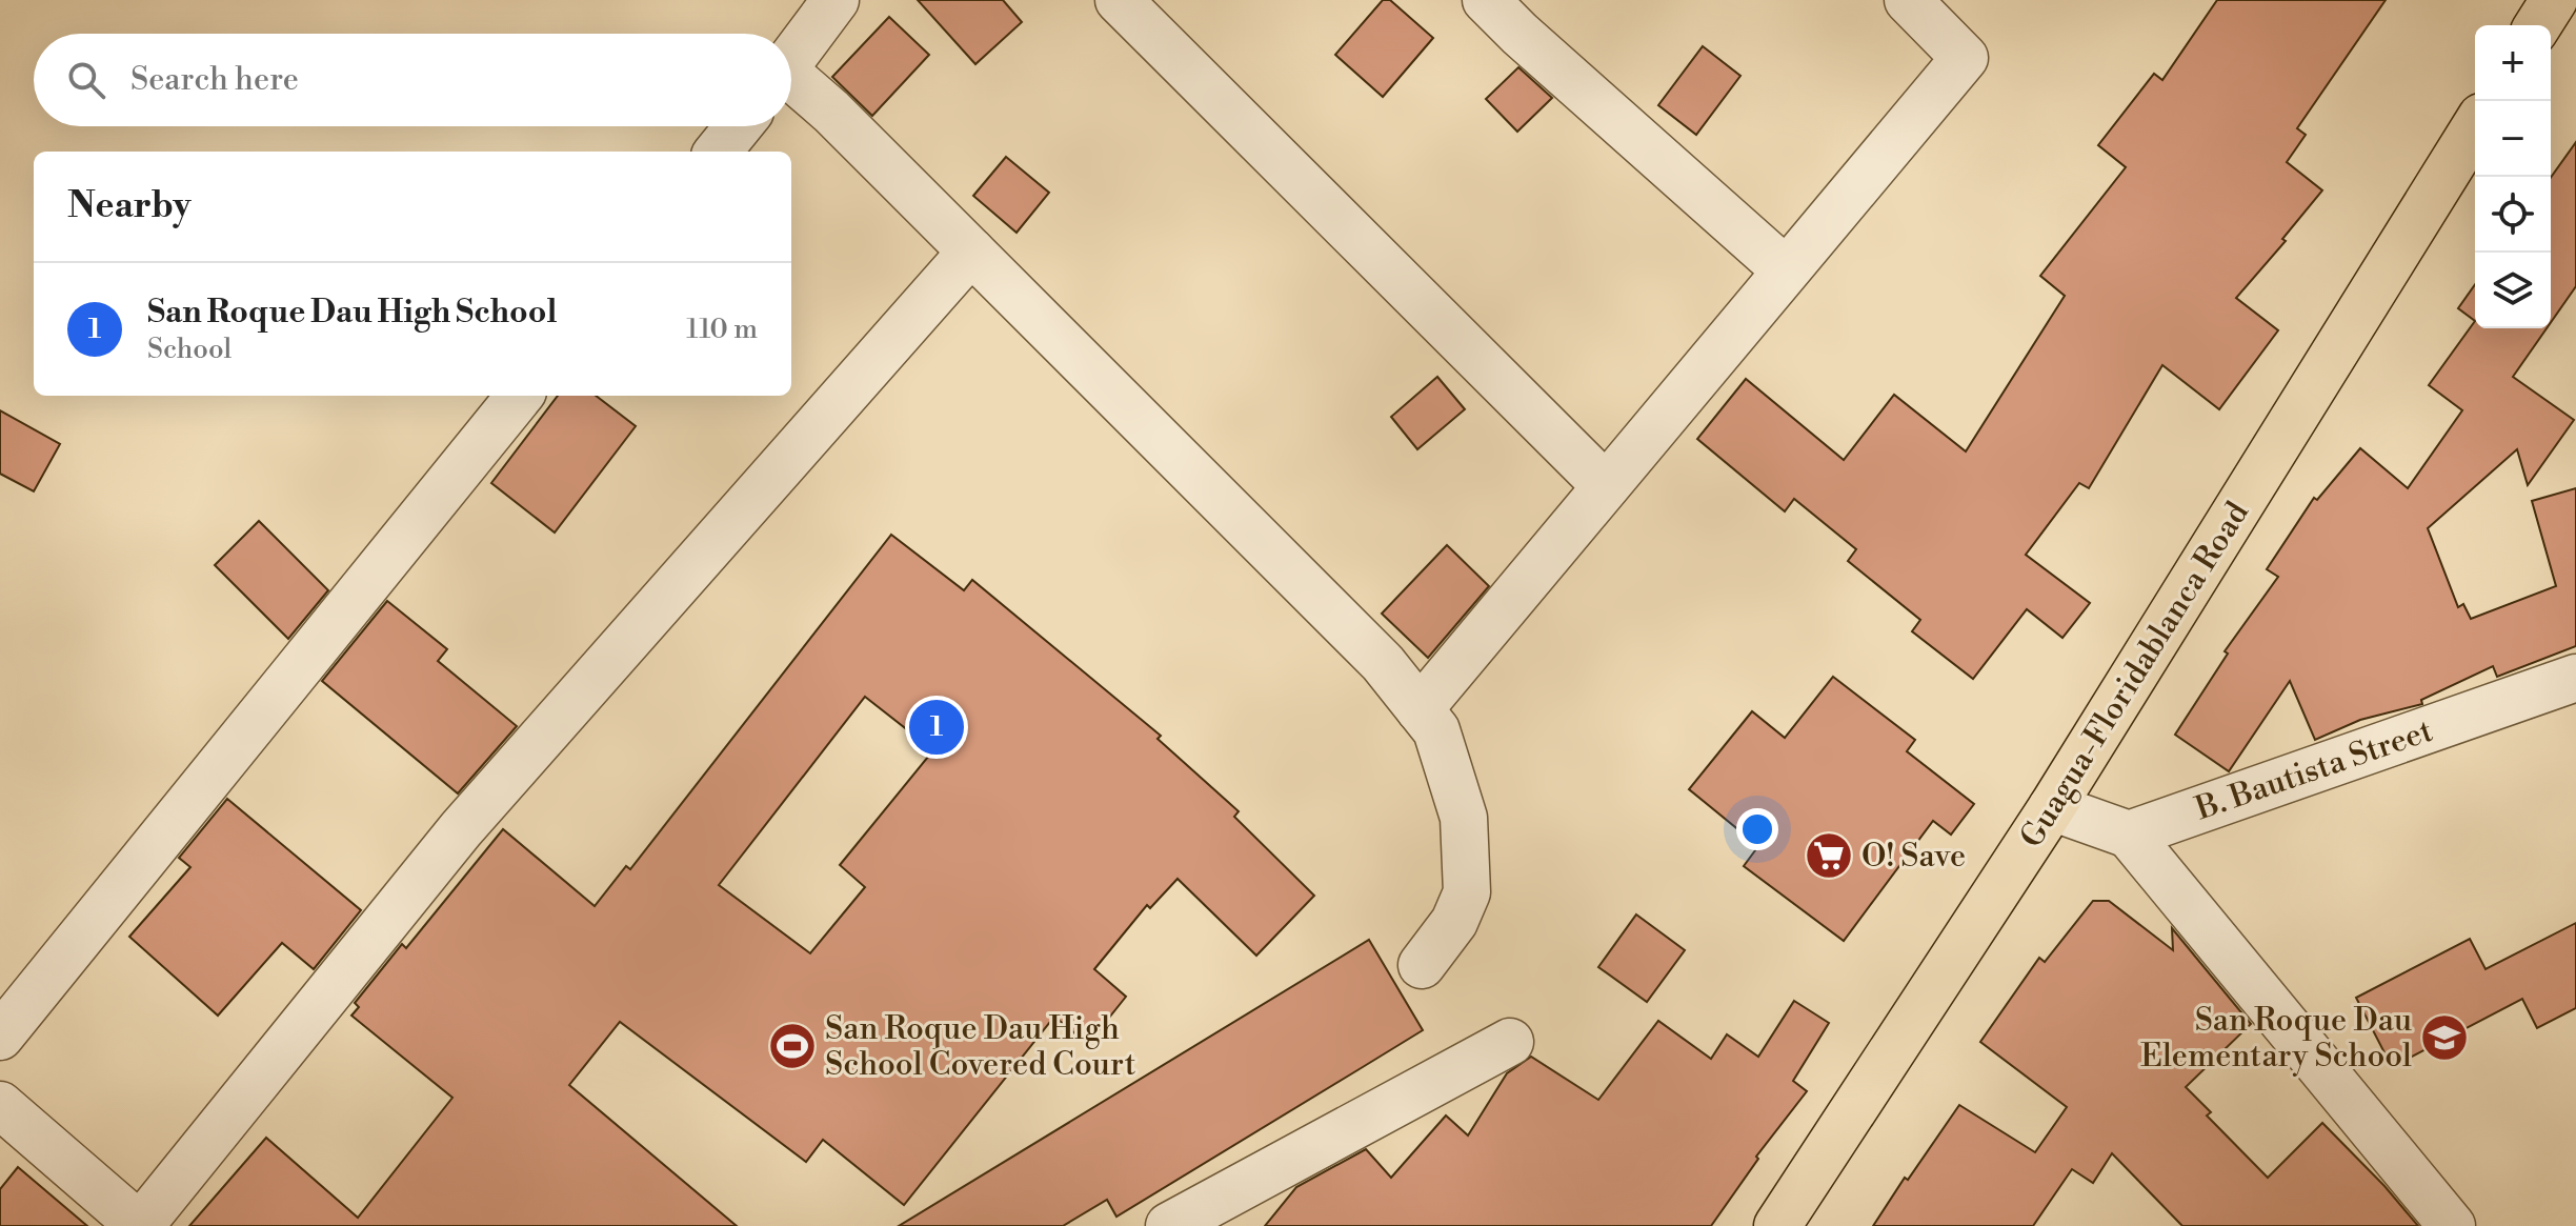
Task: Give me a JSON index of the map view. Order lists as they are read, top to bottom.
{
  "streets": {
    "main road": ["Guagua-Floridablanca Road"],
    "street": ["B. Bautista Street"]
  },
  "places": {
    "supermarket": ["O! Save"],
    "school or university": ["San Roque Dau Elementary School"],
    "sports": ["San Roque Dau High School Covered Court"]
  },
  "page": {
    "map_buttons": ["+", "−"],
    "search": "Search here",
    "heading": "Nearby",
    "list": [
      {
        "mark": "1",
        "name": "San Roque Dau High School",
        "note": "School",
        "value": "110 m"
      }
    ],
    "pins": "1"
  }
}
